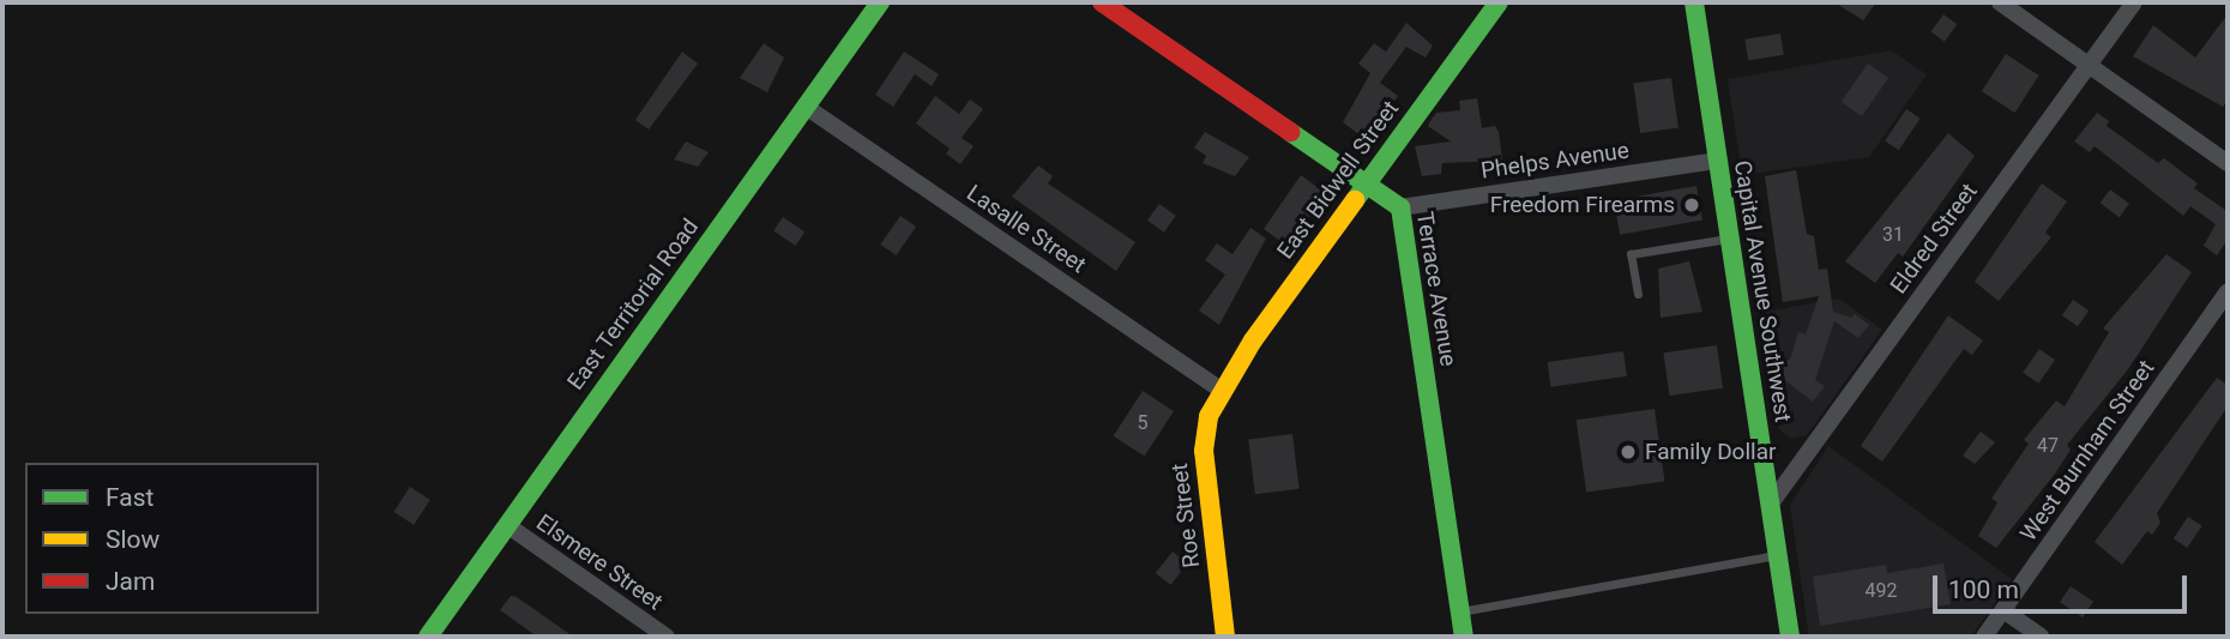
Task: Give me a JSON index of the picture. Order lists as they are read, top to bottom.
{
  "streets": {
    "street": [
      "Phelps Avenue",
      "East Bidwell Street",
      "Lasalle Street",
      "Eldred Street",
      "Terrace Avenue",
      "Capital Avenue Southwest",
      "East Territorial Road",
      "West Burnham Street",
      "Roe Street",
      "Elsmere Street"
    ]
  },
  "crossings": [
    ["Phelps Avenue", "Terrace Avenue"],
    ["Phelps Avenue", "Capital Avenue Southwest"],
    ["East Bidwell Street", "Lasalle Street"],
    ["East Bidwell Street", "Terrace Avenue"],
    ["East Bidwell Street", "Roe Street"],
    ["Lasalle Street", "East Territorial Road"],
    ["Lasalle Street", "Roe Street"],
    ["Eldred Street", "Capital Avenue Southwest"],
    ["East Territorial Road", "Elsmere Street"]
  ],
  "places": ["Freedom Firearms", "Family Dollar"],
  "house_numbers": [
    "31",
    "5",
    "47",
    "492"
  ],
  "legend": ["Fast", "Slow", "Jam"],
  "scale_bar": "100 m"
}
